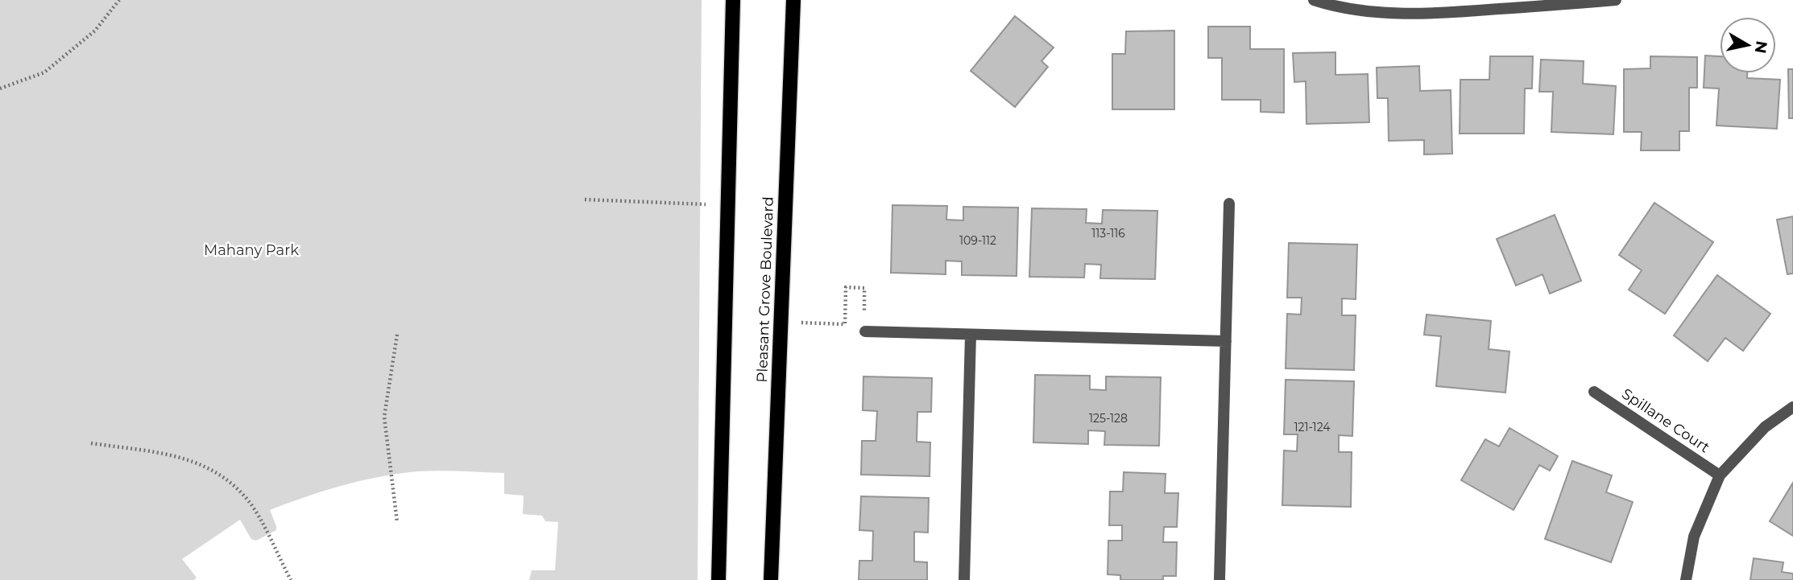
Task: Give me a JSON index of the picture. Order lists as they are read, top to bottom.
{
  "streets": {
    "main road": ["Pleasant Grove Boulevard"],
    "street": ["Spillane Court"]
  },
  "parks": ["Mahany Park"],
  "house_numbers": [
    "113-116",
    "109-112",
    "125-128",
    "121-124"
  ],
  "north": "right"
}
